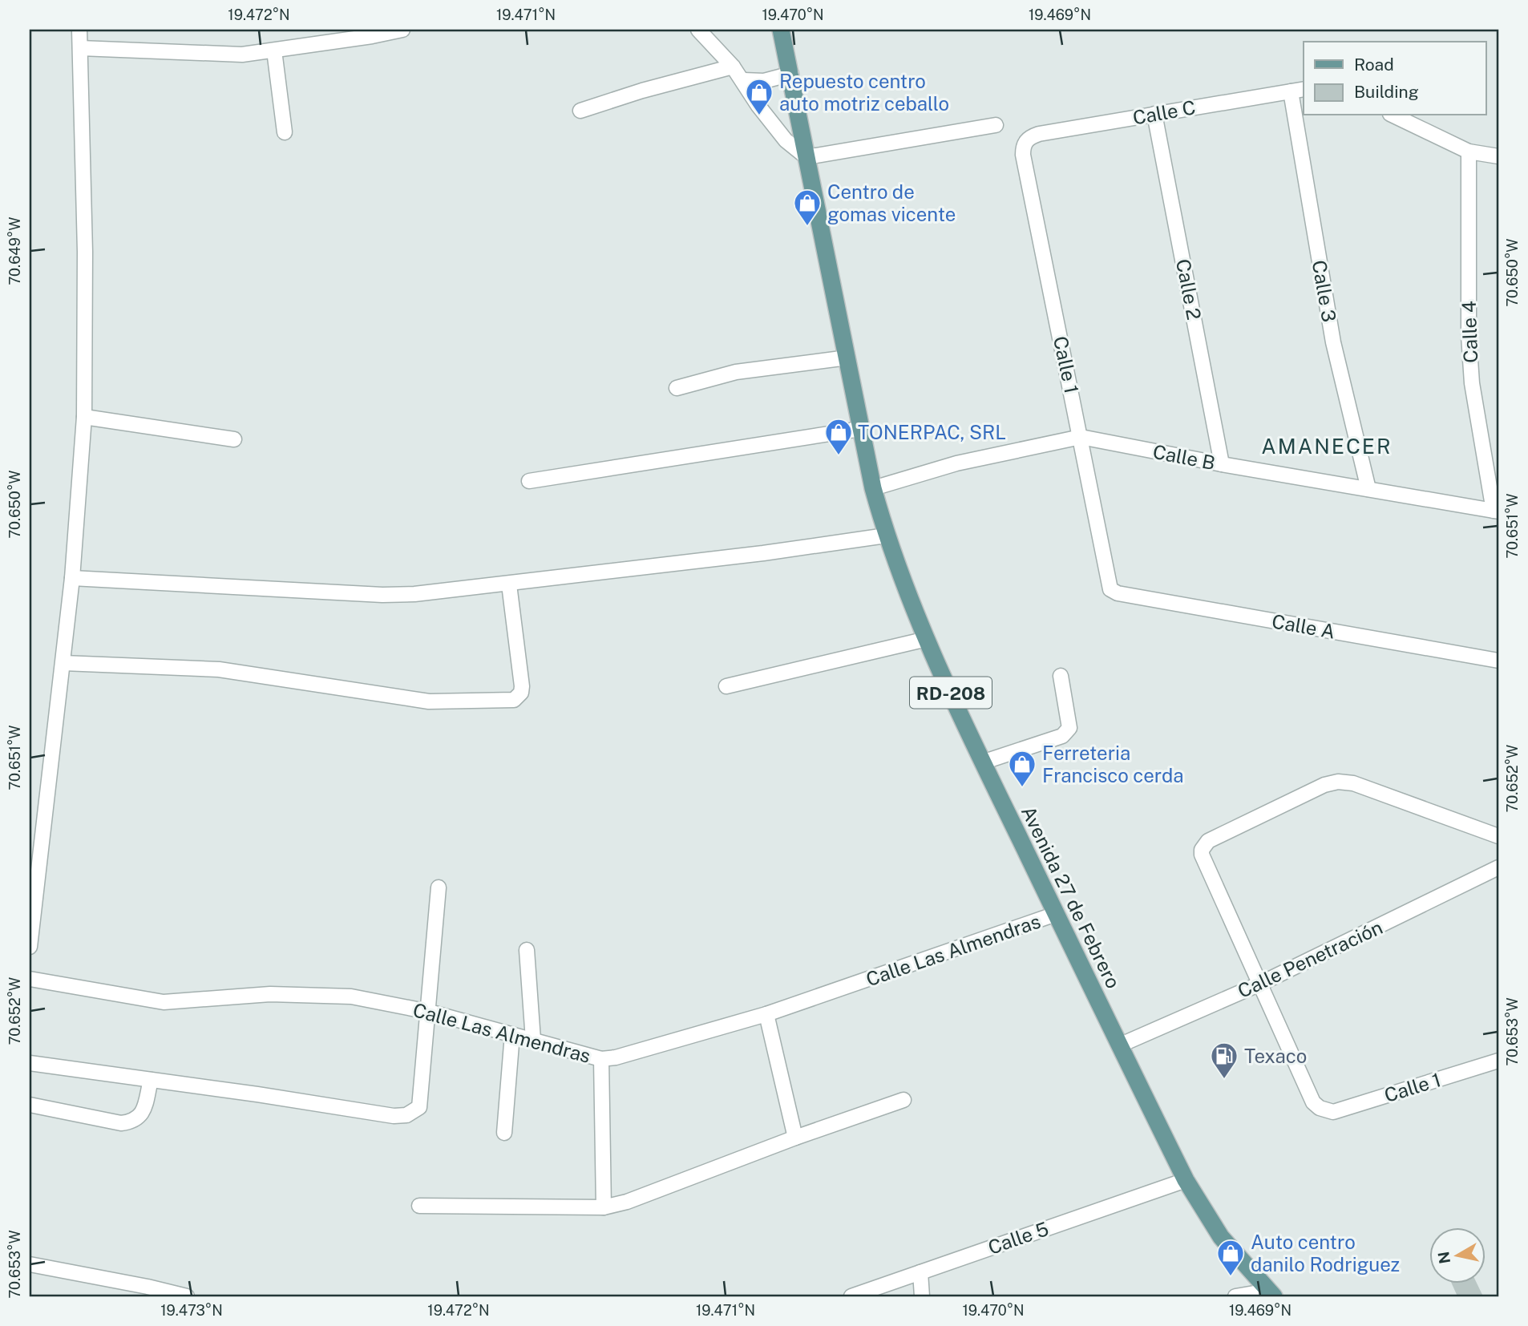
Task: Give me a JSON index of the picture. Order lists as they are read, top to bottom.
{
  "streets": {
    "main road": ["RD-208", "Avenida 27 de Febrero"],
    "street": [
      "Calle C",
      "Calle 2",
      "Calle 3",
      "Calle 4",
      "Calle 1",
      "Calle B",
      "Calle A",
      "Calle Las Almendras",
      "Calle Penetración",
      "Calle 5"
    ]
  },
  "crossings": [
    ["Calle C", "Calle 2"],
    ["Calle C", "Calle 3"],
    ["Calle C", "Calle 1"],
    ["Calle 2", "Calle B"],
    ["Calle 3", "Calle B"],
    ["Calle 4", "Calle B"],
    ["Calle 1", "Calle B"],
    ["Calle 1", "Calle A"],
    ["Calle 1", "Calle Penetración"],
    ["Calle B", "Avenida 27 de Febrero"],
    ["Avenida 27 de Febrero", "Calle Las Almendras"],
    ["Avenida 27 de Febrero", "Calle Penetración"],
    ["Avenida 27 de Febrero", "Calle 5"]
  ],
  "districts": ["AMANECER"],
  "places": {
    "shop": [
      "Repuesto centro auto motriz ceballo",
      "Centro de gomas vicente",
      "TONERPAC, SRL",
      "Ferreteria Francisco cerda",
      "Auto centro danilo Rodriguez"
    ],
    "fuel station": ["Texaco"]
  },
  "legend": ["Road", "Building"],
  "north": "left",
  "coordinates": [
    "19.472°N",
    "19.471°N",
    "19.470°N",
    "19.469°N",
    "70.649°W",
    "70.650°W",
    "70.651°W",
    "70.652°W",
    "70.653°W",
    "19.473°N"
  ]
}
